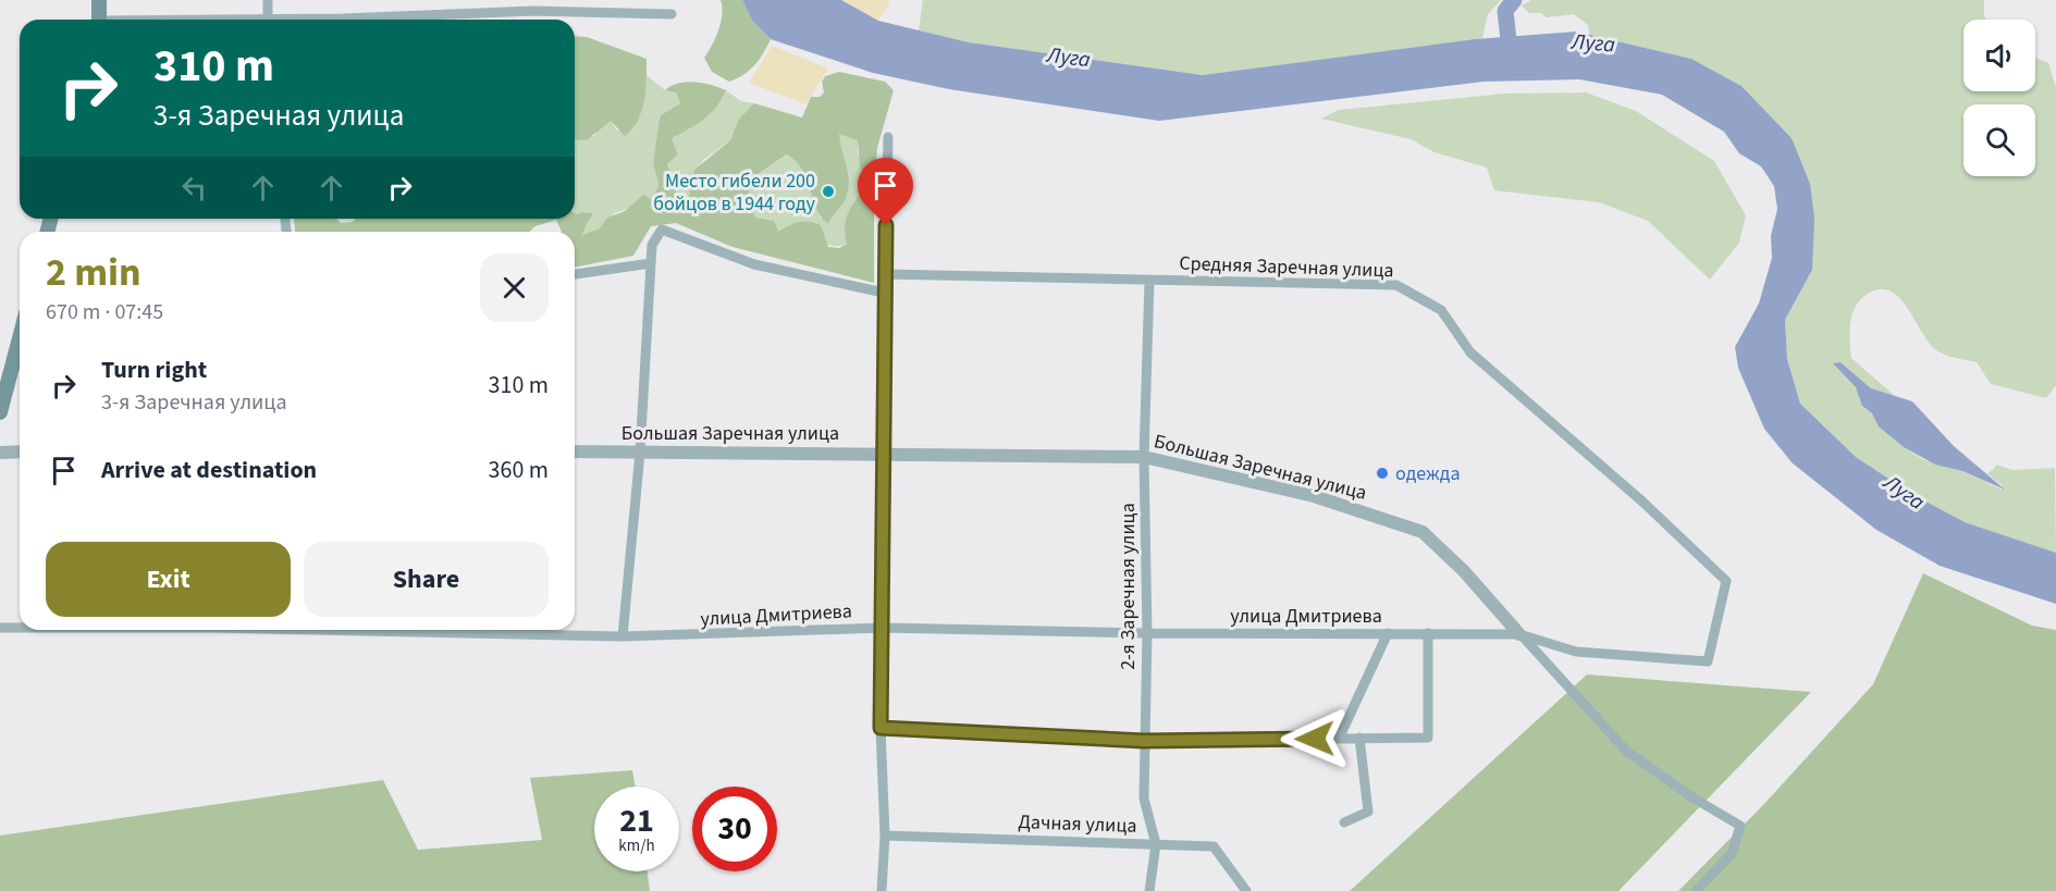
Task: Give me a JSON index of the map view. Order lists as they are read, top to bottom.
{
  "streets": {
    "street": [
      "Средняя Заречная улица",
      "Большая Заречная улица",
      "2-я Заречная улица",
      "улица Дмитриева",
      "Дачная улица"
    ]
  },
  "crossings": [
    ["Средняя Заречная улица", "2-я Заречная улица"],
    ["Средняя Заречная улица", "улица Дмитриева"],
    ["Большая Заречная улица", "2-я Заречная улица"],
    ["Большая Заречная улица", "улица Дмитриева"],
    ["2-я Заречная улица", "улица Дмитриева"],
    ["2-я Заречная улица", "Дачная улица"]
  ],
  "water": ["Луга"],
  "places": ["Место гибели 200 бойцов в 1944 году", "одежда"],
  "page": {
    "turn": ["310 m", "3-я Заречная улица"],
    "heading": ["2 min", "670 m · 07:45"],
    "list": [
      {
        "name": "Turn right",
        "note": "3-я Заречная улица",
        "value": "310 m"
      },
      {
        "name": "Arrive at destination",
        "value": "360 m"
      }
    ],
    "buttons": ["Exit", "Share"],
    "speed": "21 km/h",
    "limit": "30"
  }
}
